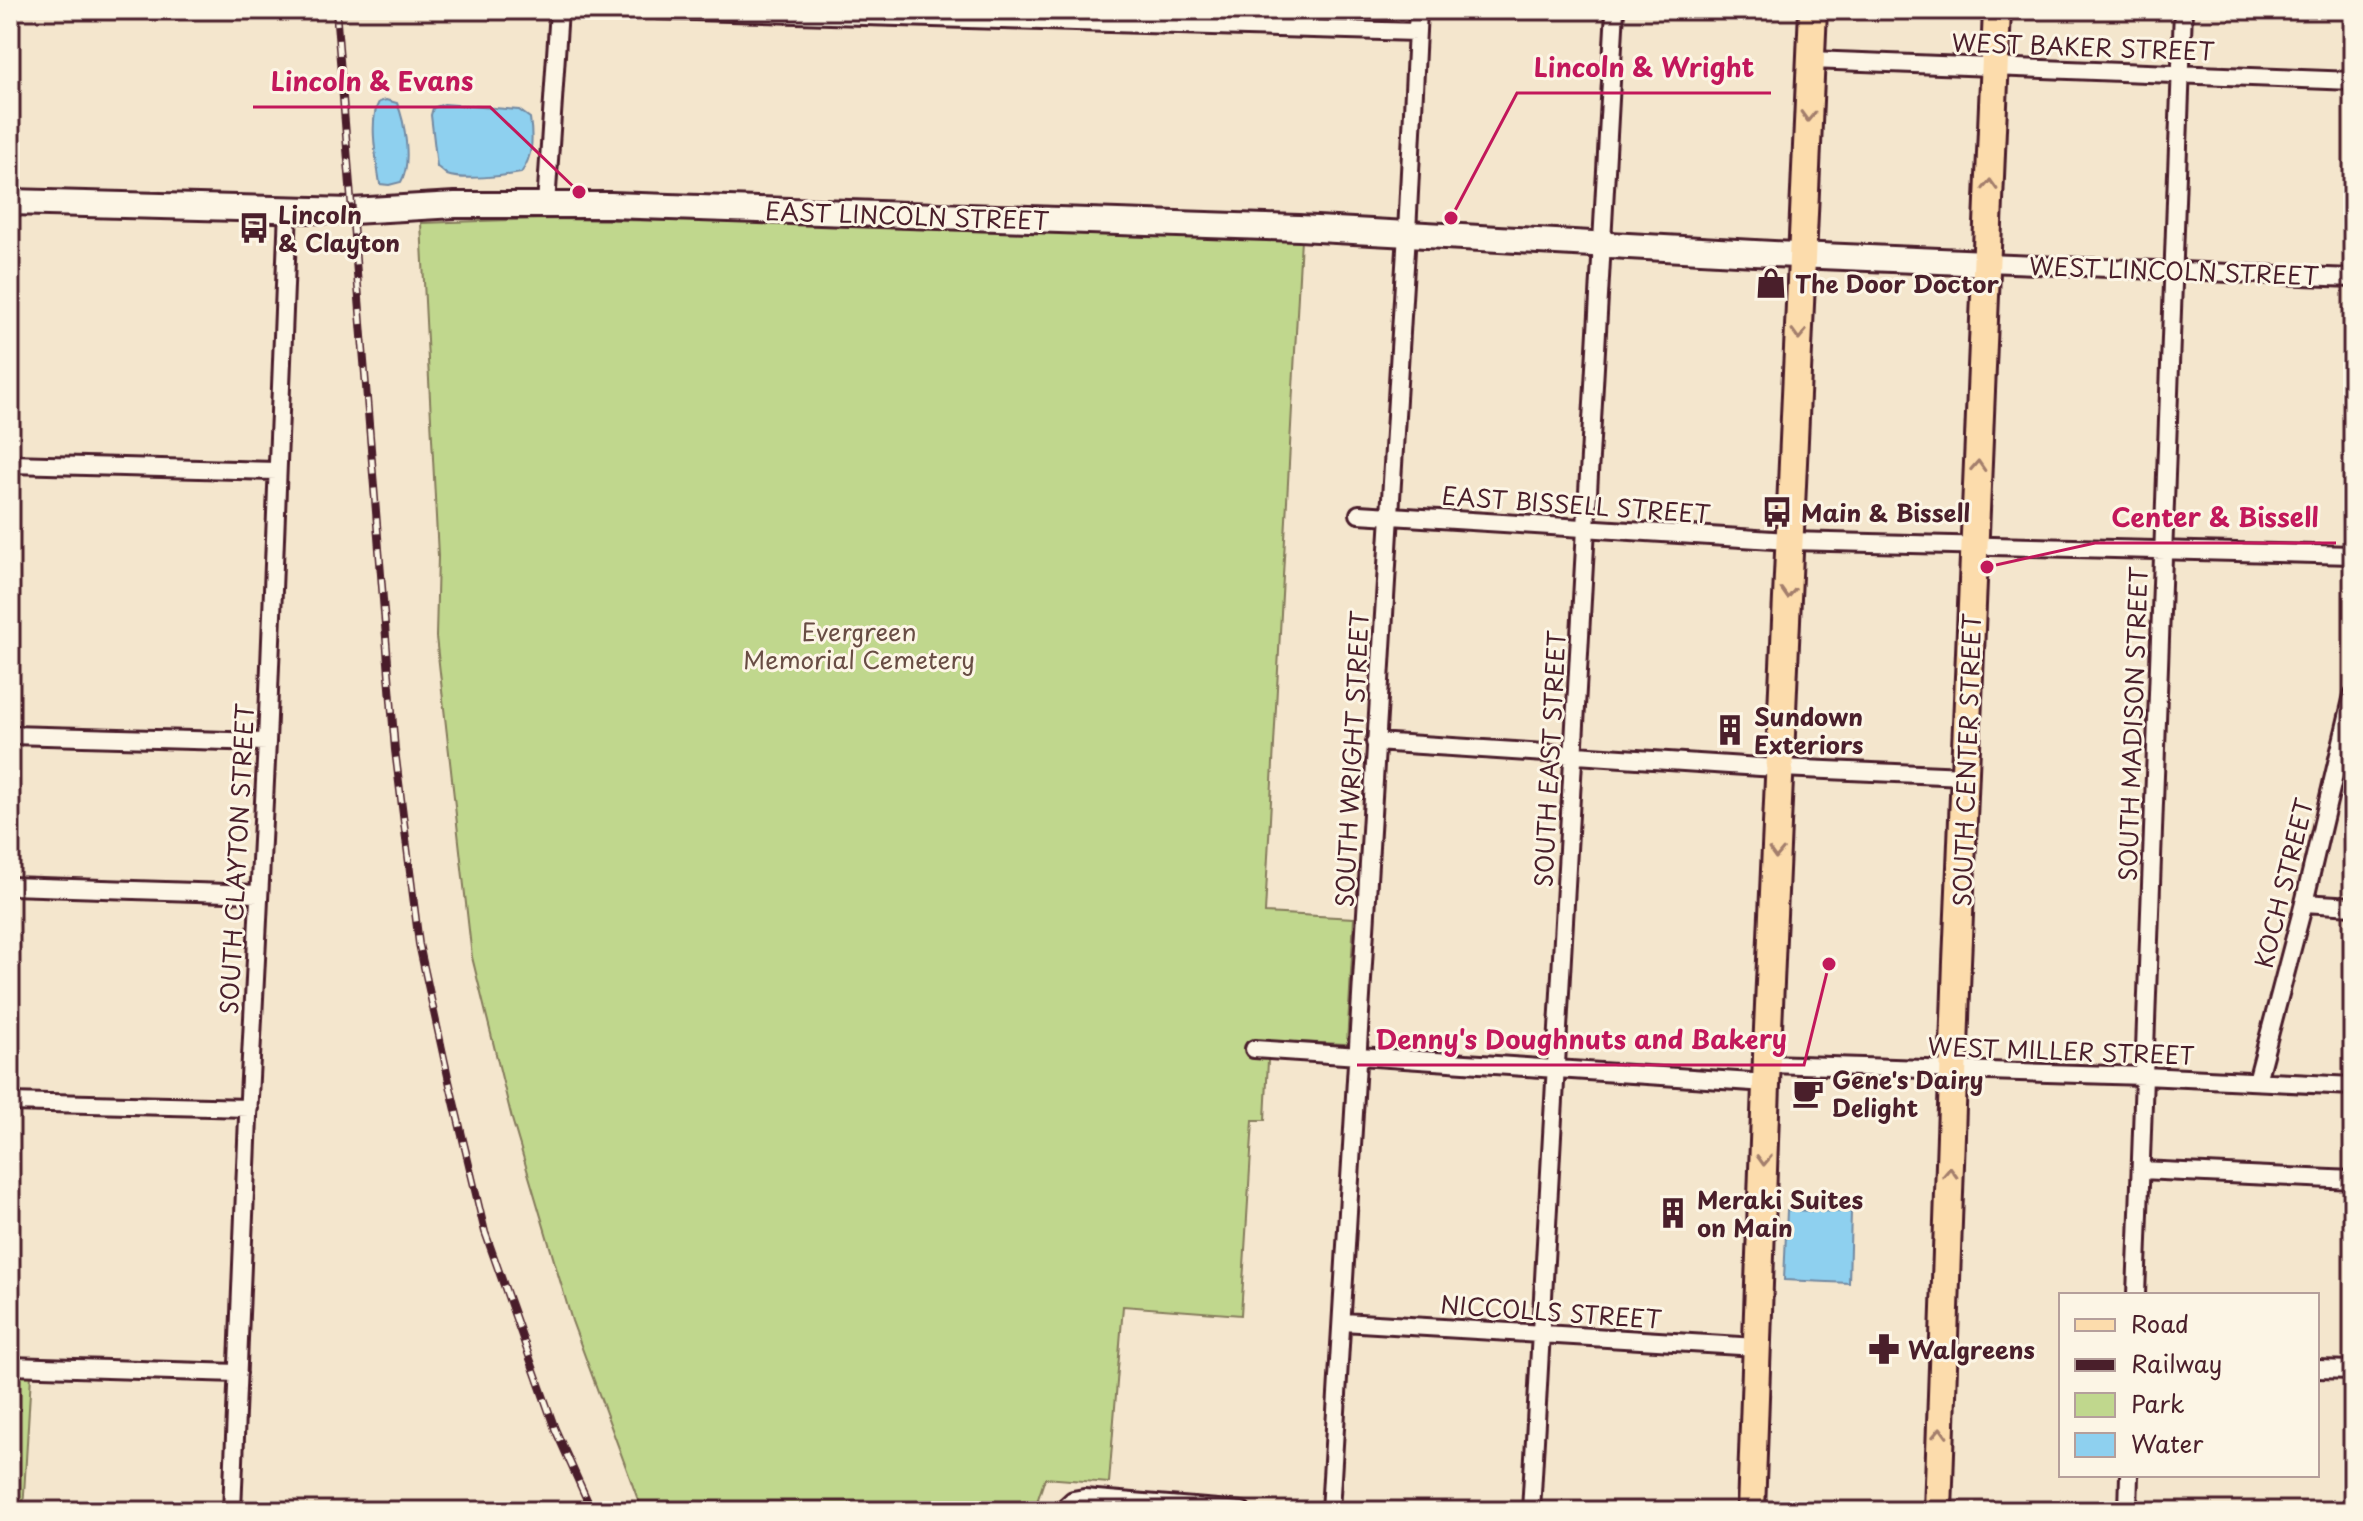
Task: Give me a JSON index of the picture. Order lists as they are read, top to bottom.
{
  "streets": {
    "main road": ["EAST LINCOLN STREET", "WEST LINCOLN STREET", "SOUTH CENTER STREET"],
    "street": [
      "WEST BAKER STREET",
      "EAST BISSELL STREET",
      "SOUTH MADISON STREET",
      "SOUTH WRIGHT STREET",
      "SOUTH EAST STREET",
      "SOUTH CLAYTON STREET",
      "KOCH STREET",
      "WEST MILLER STREET",
      "NICCOLLS STREET"
    ]
  },
  "crossings": [
    ["WEST BAKER STREET", "SOUTH MADISON STREET"],
    ["WEST BAKER STREET", "SOUTH CENTER STREET"],
    ["EAST LINCOLN STREET", "WEST LINCOLN STREET"],
    ["EAST LINCOLN STREET", "SOUTH WRIGHT STREET"],
    ["EAST LINCOLN STREET", "SOUTH EAST STREET"],
    ["EAST LINCOLN STREET", "SOUTH CLAYTON STREET"],
    ["WEST LINCOLN STREET", "SOUTH MADISON STREET"],
    ["WEST LINCOLN STREET", "SOUTH CENTER STREET"],
    ["EAST BISSELL STREET", "SOUTH MADISON STREET"],
    ["EAST BISSELL STREET", "SOUTH WRIGHT STREET"],
    ["EAST BISSELL STREET", "SOUTH EAST STREET"],
    ["EAST BISSELL STREET", "SOUTH CENTER STREET"],
    ["SOUTH MADISON STREET", "WEST MILLER STREET"],
    ["SOUTH WRIGHT STREET", "WEST MILLER STREET"],
    ["SOUTH WRIGHT STREET", "NICCOLLS STREET"],
    ["SOUTH EAST STREET", "WEST MILLER STREET"],
    ["SOUTH EAST STREET", "NICCOLLS STREET"],
    ["SOUTH CENTER STREET", "WEST MILLER STREET"],
    ["KOCH STREET", "WEST MILLER STREET"]
  ],
  "parks": ["Evergreen Memorial Cemetery"],
  "places": {
    "other": [
      "Lincoln & Evans",
      "Lincoln & Wright",
      "Center & Bissell",
      "Denny's Doughnuts and Bakery"
    ],
    "bus stop": ["Lincoln & Clayton", "Main & Bissell"],
    "shop": ["The Door Doctor"],
    "building": ["Sundown Exteriors", "Meraki Suites on Main"],
    "cafe": ["Gene's Dairy Delight"],
    "pharmacy": ["Walgreens"]
  },
  "legend": [
    "Road",
    "Railway",
    "Park",
    "Water"
  ]
}
